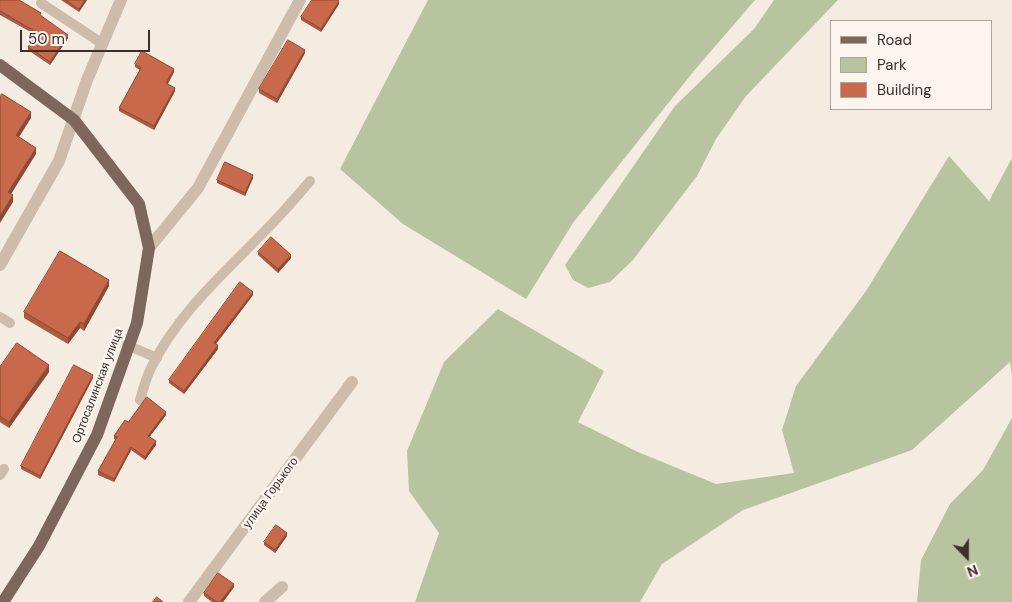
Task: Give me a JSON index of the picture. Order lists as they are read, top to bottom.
{
  "streets": {
    "main road": ["Ортосалинская улица"],
    "street": ["улица Горького"]
  },
  "legend": ["Road", "Park", "Building"],
  "scale_bar": "50 m",
  "north": "bottom"
}
